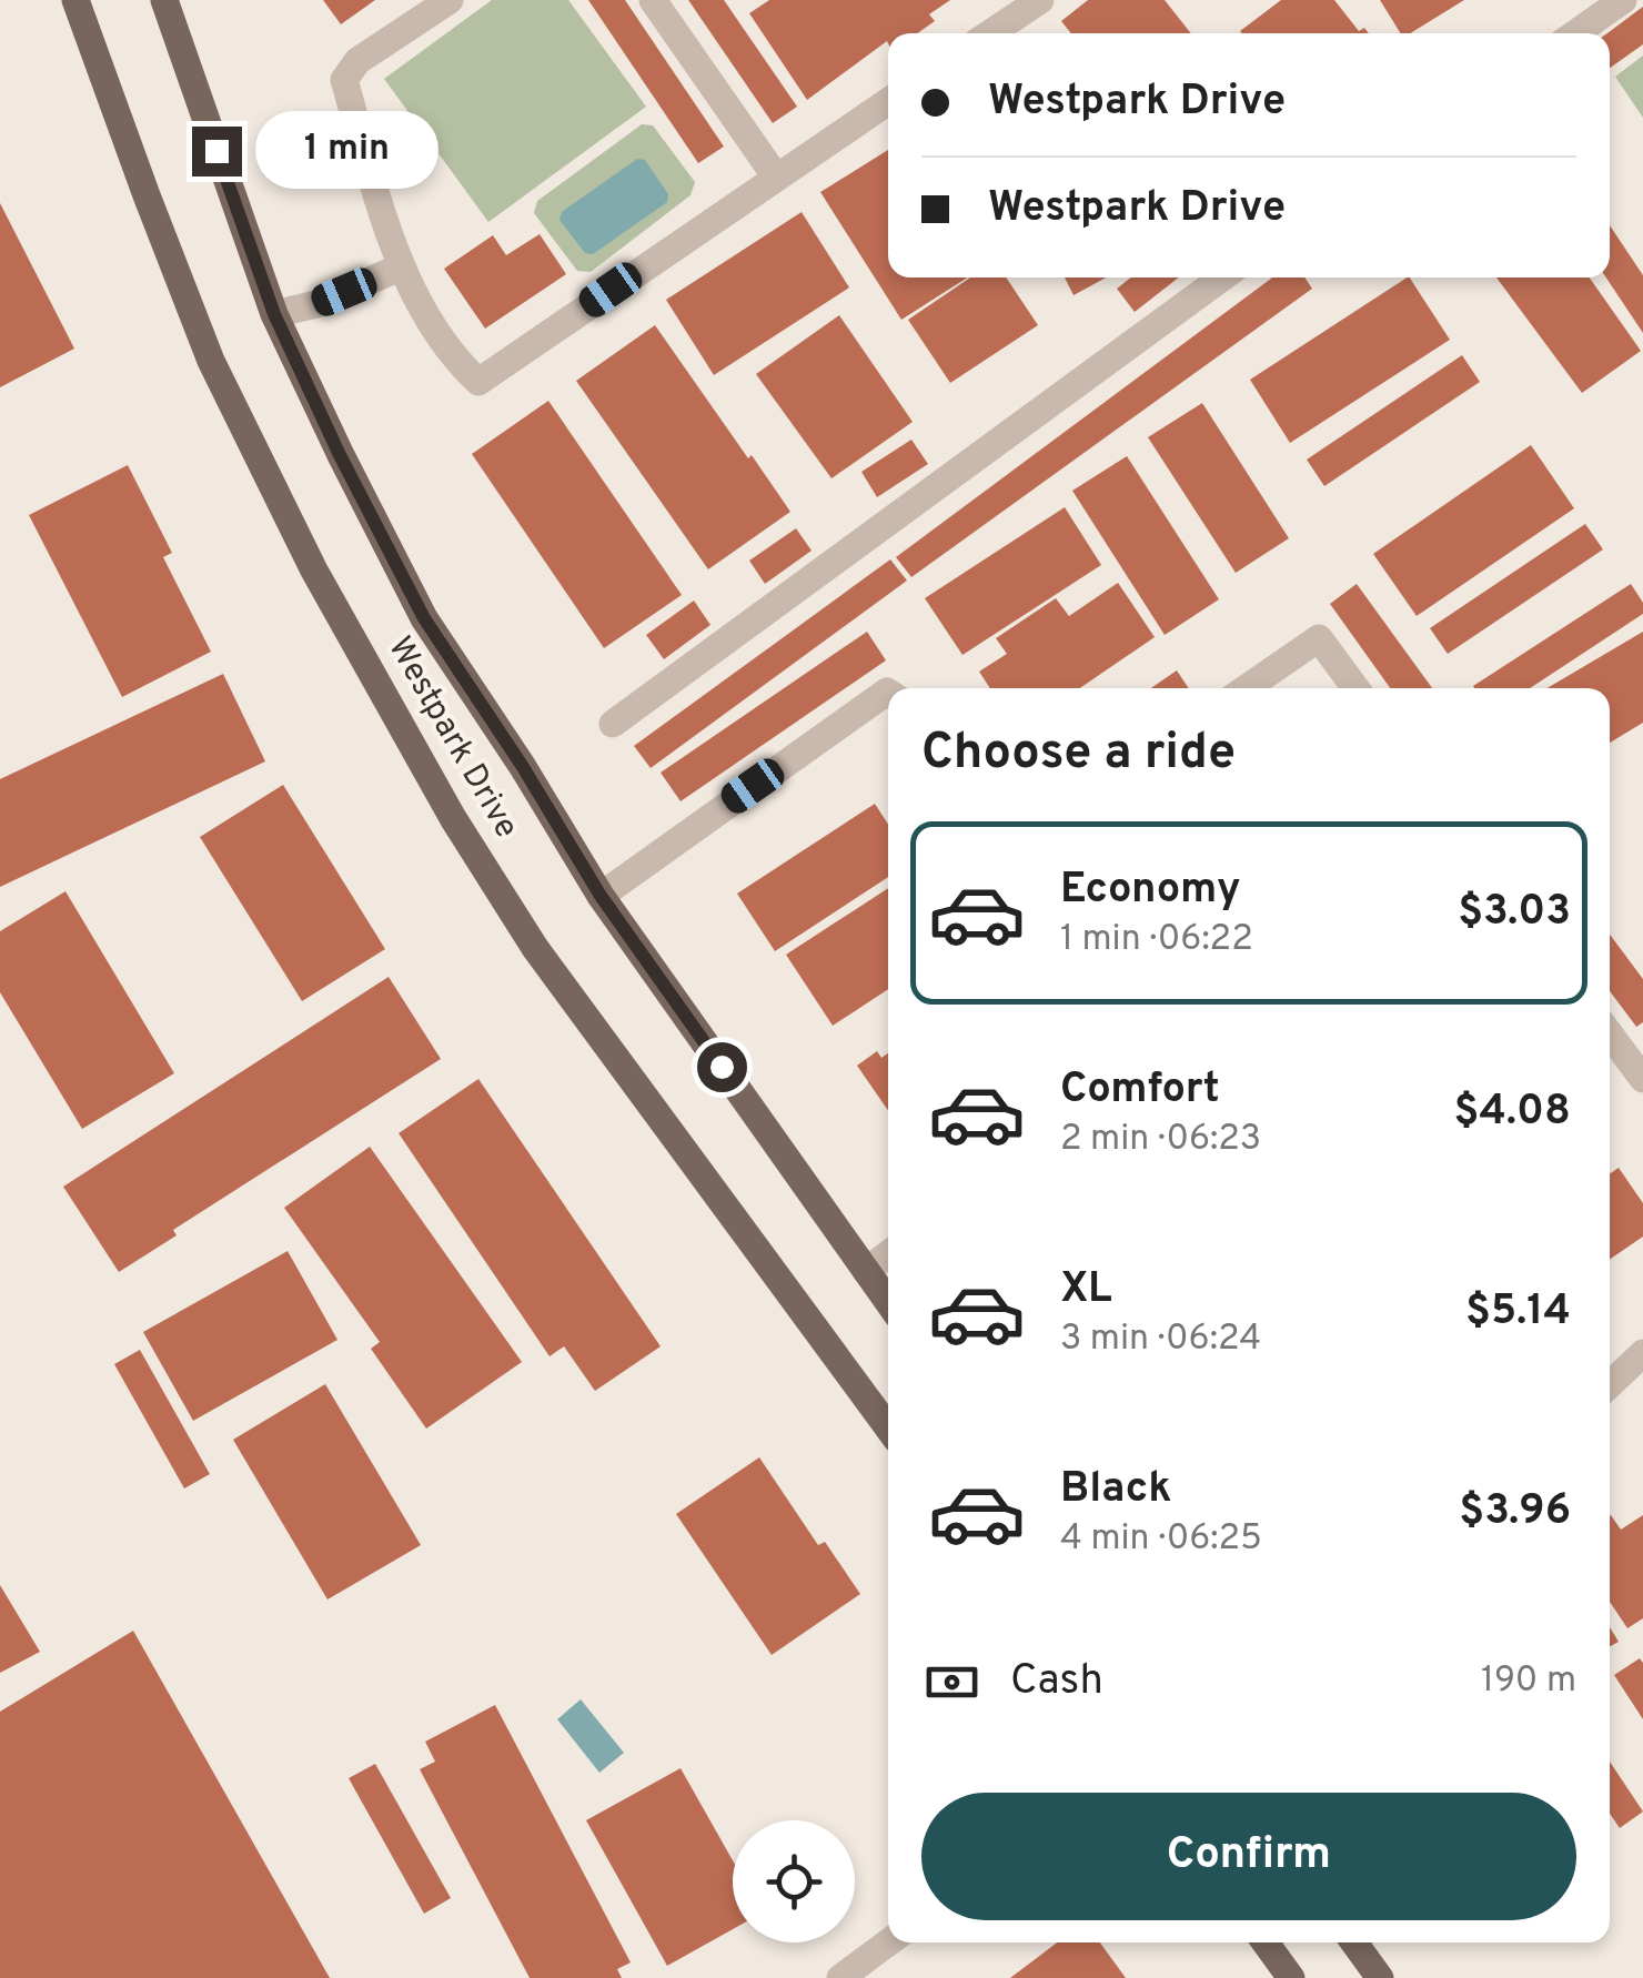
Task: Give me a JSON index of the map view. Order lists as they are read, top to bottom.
{
  "streets": {
    "main road": ["Westpark Drive"]
  },
  "page": {
    "banner": ["Westpark Drive", "Westpark Drive"],
    "bubble": "1 min",
    "heading": "Choose a ride",
    "list": [
      {
        "name": "Economy",
        "note": "1 min · 06:22",
        "value": "$3.03"
      },
      {
        "name": "Comfort",
        "note": "2 min · 06:23",
        "value": "$4.08"
      },
      {
        "name": "XL",
        "note": "3 min · 06:24",
        "value": "$5.14"
      },
      {
        "name": "Black",
        "note": "4 min · 06:25",
        "value": "$3.96"
      }
    ],
    "pay": ["Cash", "190 m"],
    "buttons": "Confirm"
  }
}
